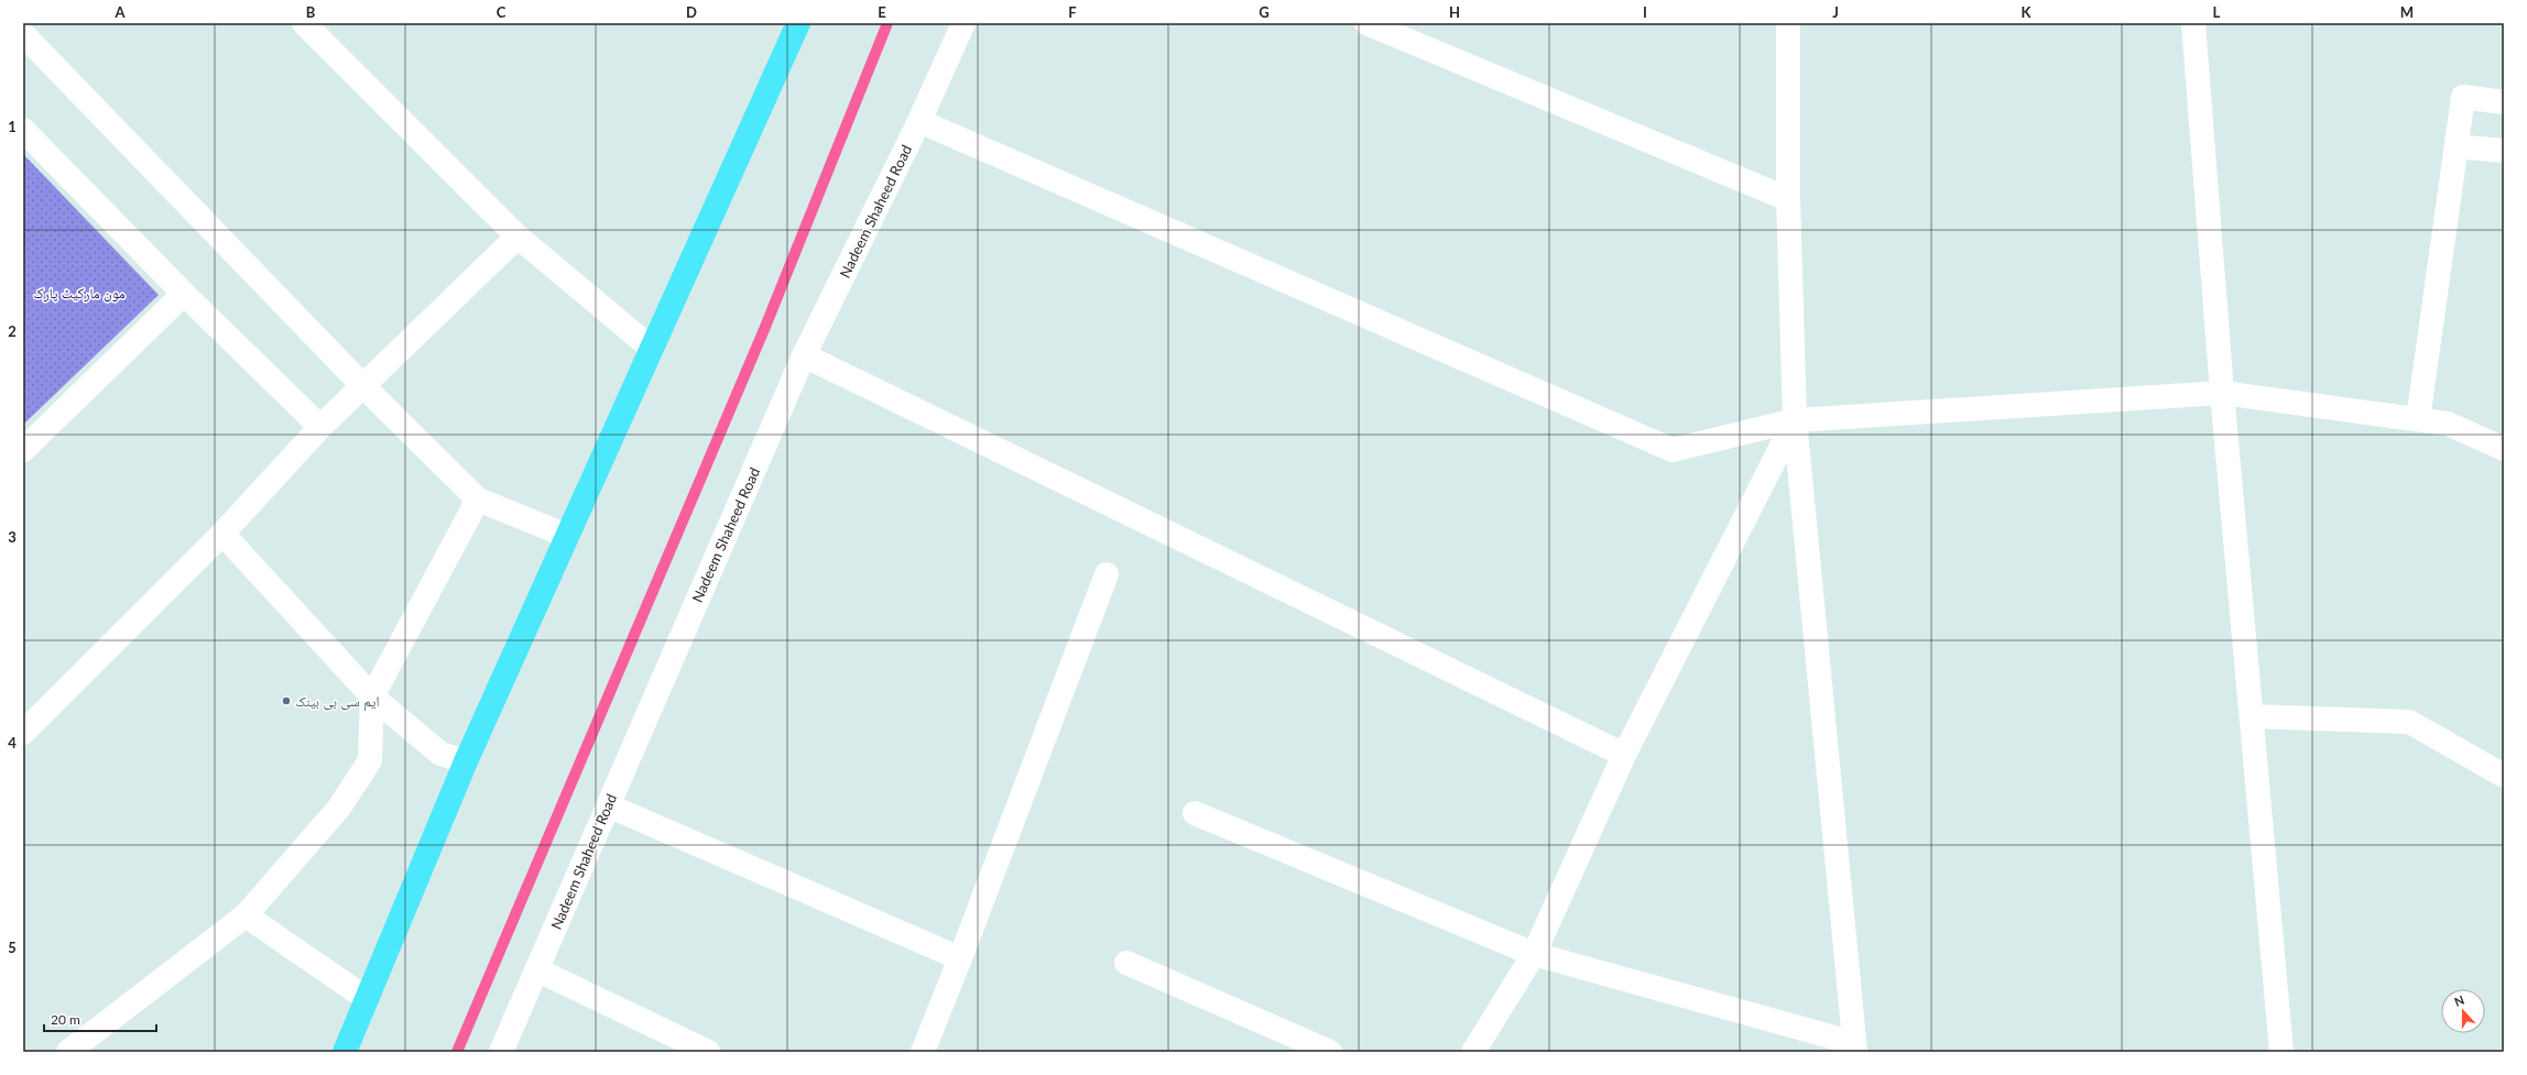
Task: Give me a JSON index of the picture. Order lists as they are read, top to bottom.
{
  "streets": {
    "street": ["Nadeem Shaheed Road"]
  },
  "parks": ["مون مارکیٹ پارک"],
  "places": ["ایم سی بی بینک"],
  "scale_bar": "20 m",
  "north": "top",
  "grid": {
    "columns": [
      "A",
      "B",
      "C",
      "D",
      "E",
      "F",
      "G",
      "H",
      "I",
      "J",
      "K",
      "L",
      "M"
    ],
    "rows": [
      "1",
      "2",
      "3",
      "4",
      "5"
    ]
  }
}
